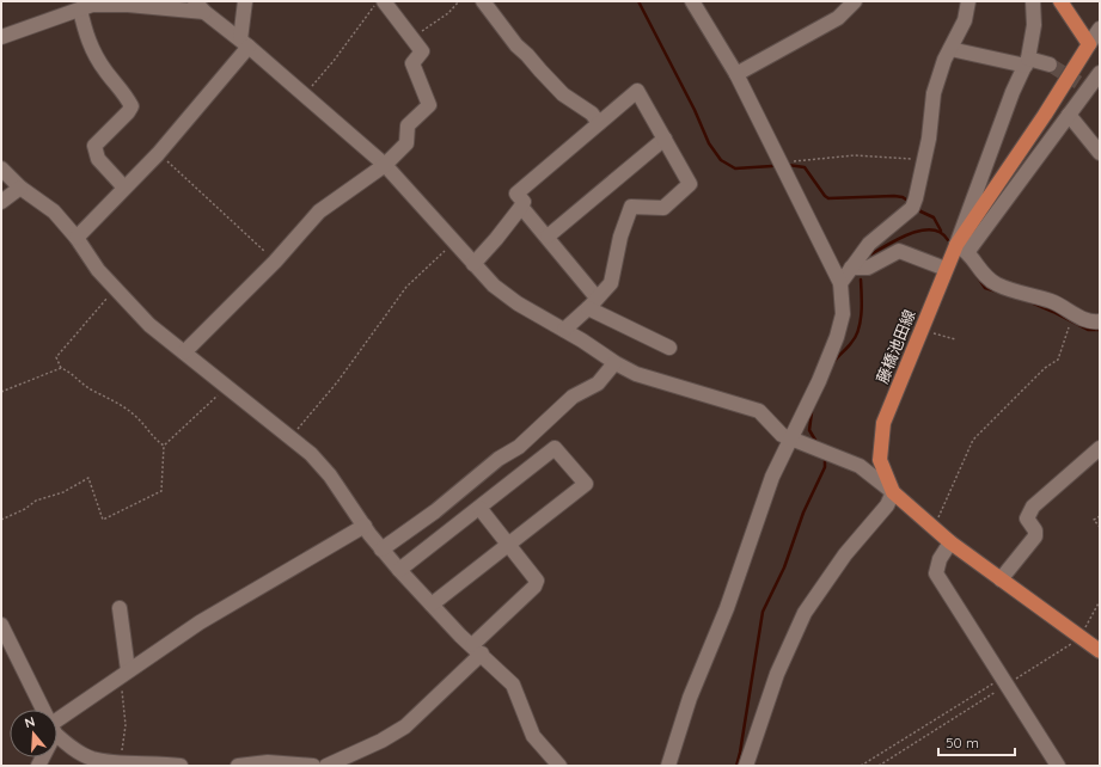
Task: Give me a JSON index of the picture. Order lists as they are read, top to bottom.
{
  "streets": {
    "main road": ["藤橋池田線"]
  },
  "scale_bar": "50 m",
  "north": "top"
}
